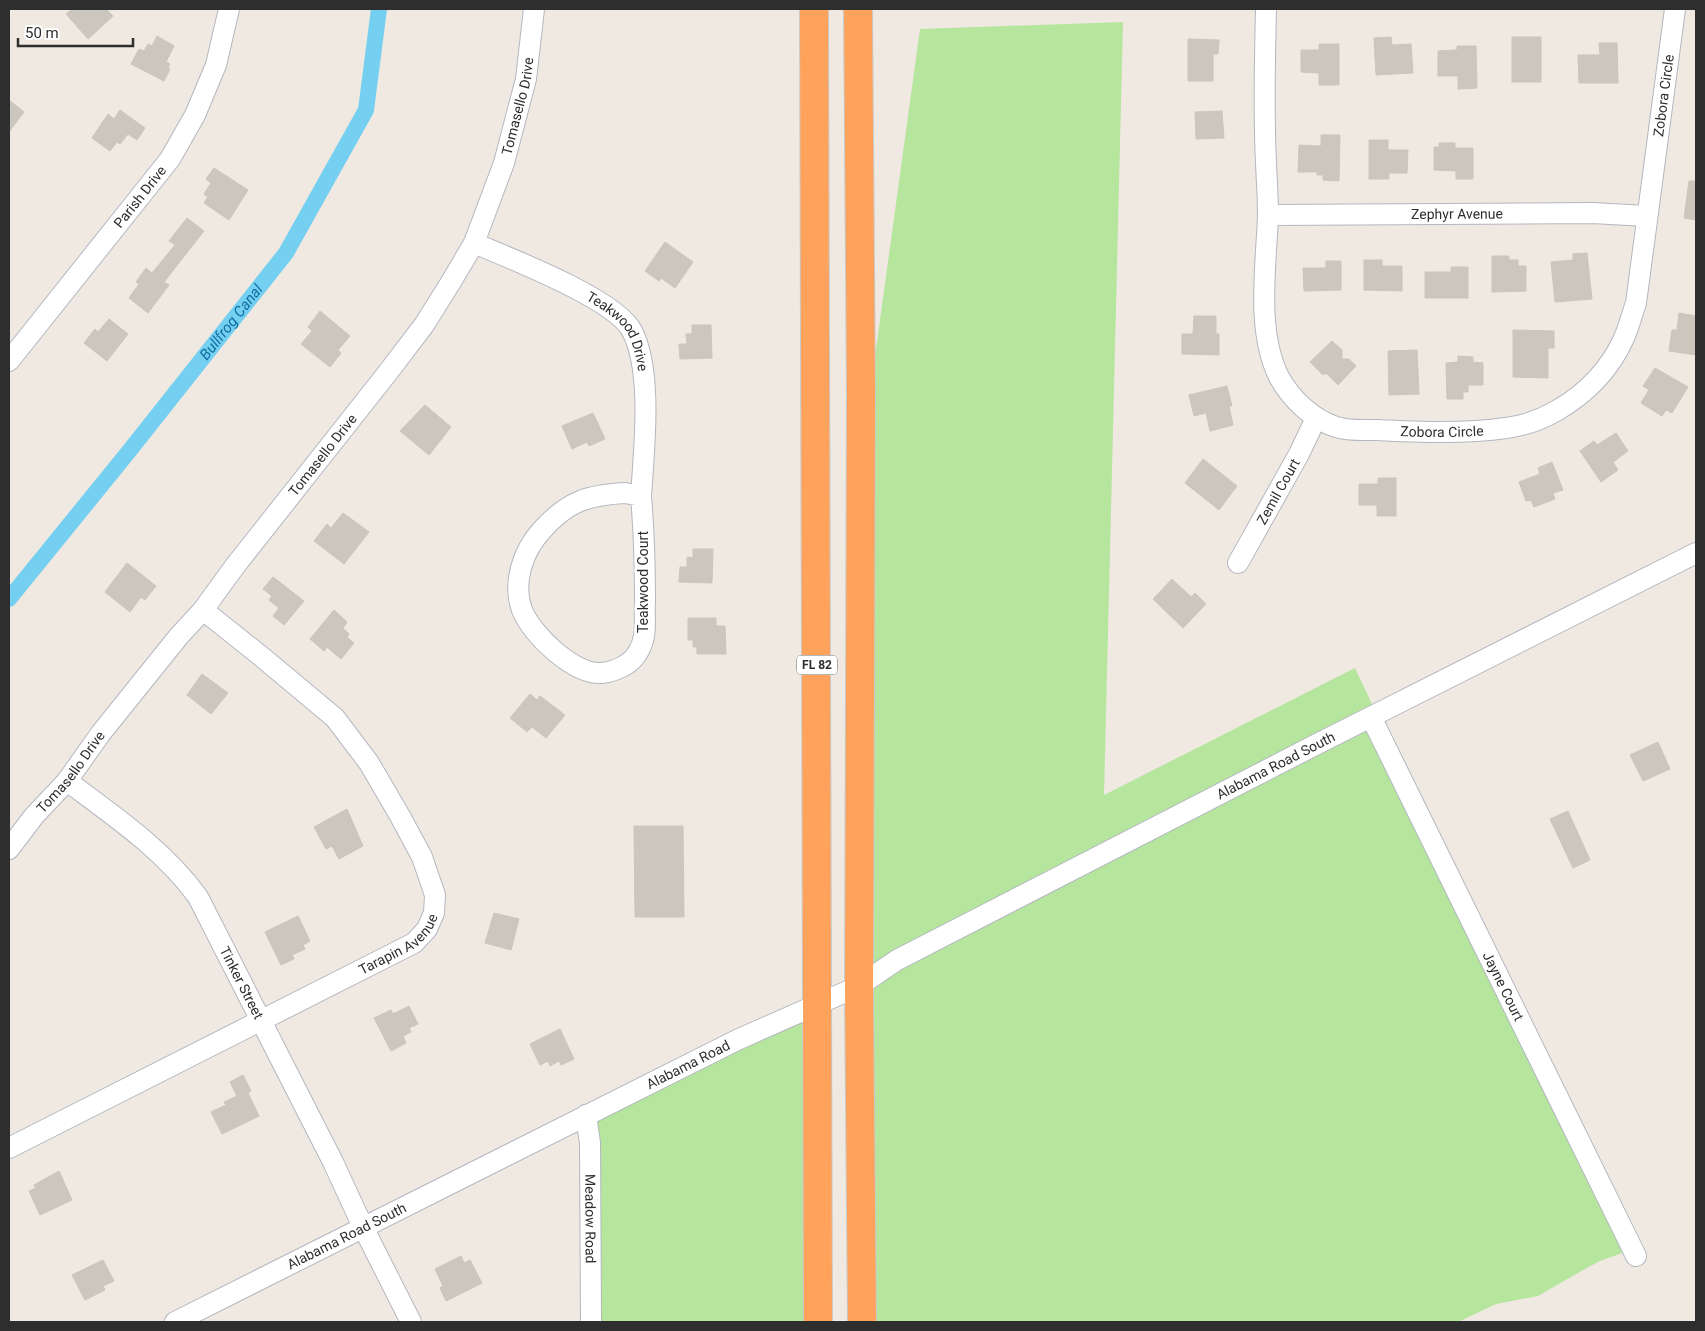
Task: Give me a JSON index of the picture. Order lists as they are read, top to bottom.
{
  "streets": {
    "highway": ["FL 82"],
    "street": [
      "Zobora Circle",
      "Tomasello Drive",
      "Parish Drive",
      "Zephyr Avenue",
      "Teakwood Drive",
      "Zemil Court",
      "Teakwood Court",
      "Alabama Road South",
      "Tarapin Avenue",
      "Tinker Street",
      "Jayne Court",
      "Alabama Road",
      "Meadow Road"
    ]
  },
  "crossings": [
    ["Zobora Circle", "Zephyr Avenue"],
    ["Zobora Circle", "Zemil Court"],
    ["Tomasello Drive", "Teakwood Drive"],
    ["Tomasello Drive", "Tarapin Avenue"],
    ["Tomasello Drive", "Tinker Street"],
    ["Teakwood Drive", "Teakwood Court"],
    ["FL 82", "Alabama Road"],
    ["Alabama Road South", "Tinker Street"],
    ["Alabama Road South", "Jayne Court"],
    ["Alabama Road South", "Alabama Road"],
    ["Tarapin Avenue", "Tinker Street"],
    ["Alabama Road", "Meadow Road"]
  ],
  "water": ["Bullfrog Canal"],
  "scale_bar": "50 m"
}
